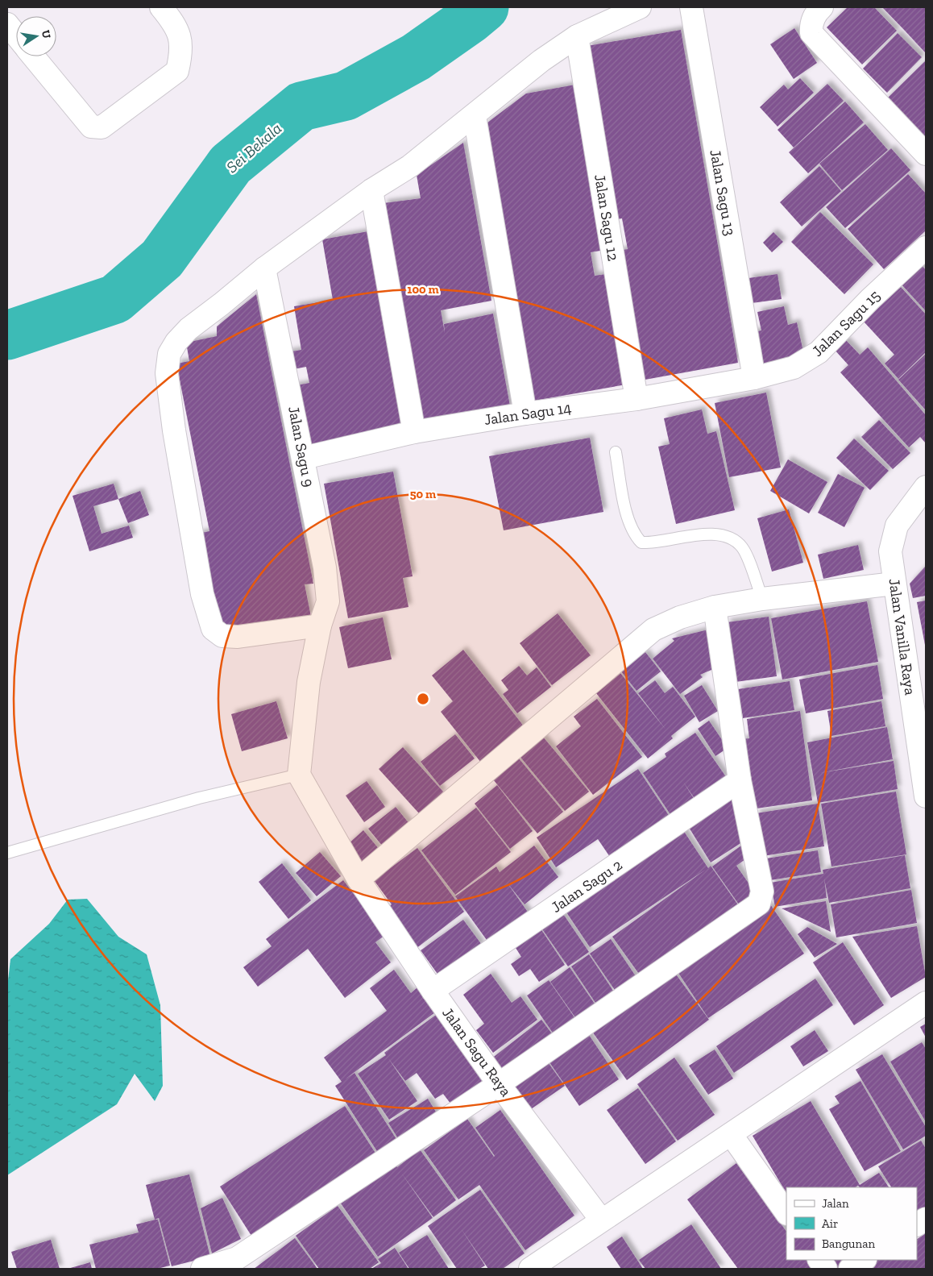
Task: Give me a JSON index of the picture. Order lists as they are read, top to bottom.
{
  "streets": {
    "street": [
      "Jalan Sagu 13",
      "Jalan Sagu 12",
      "Jalan Sagu 15",
      "Jalan Sagu 14",
      "Jalan Sagu 9",
      "Jalan Vanilla Raya",
      "Jalan Sagu 2",
      "Jalan Sagu Raya"
    ]
  },
  "crossings": [
    ["Jalan Sagu 13", "Jalan Sagu 15"],
    ["Jalan Sagu 13", "Jalan Sagu 14"],
    ["Jalan Sagu 12", "Jalan Sagu 14"],
    ["Jalan Sagu 15", "Jalan Sagu 14"],
    ["Jalan Sagu 14", "Jalan Sagu 9"],
    ["Jalan Sagu 9", "Jalan Sagu Raya"],
    ["Jalan Sagu 2", "Jalan Sagu Raya"]
  ],
  "water": ["Sei Bekala"],
  "legend": ["Jalan", "Air", "Bangunan"],
  "north": "right",
  "rings": ["100 m", "50 m"]
}
